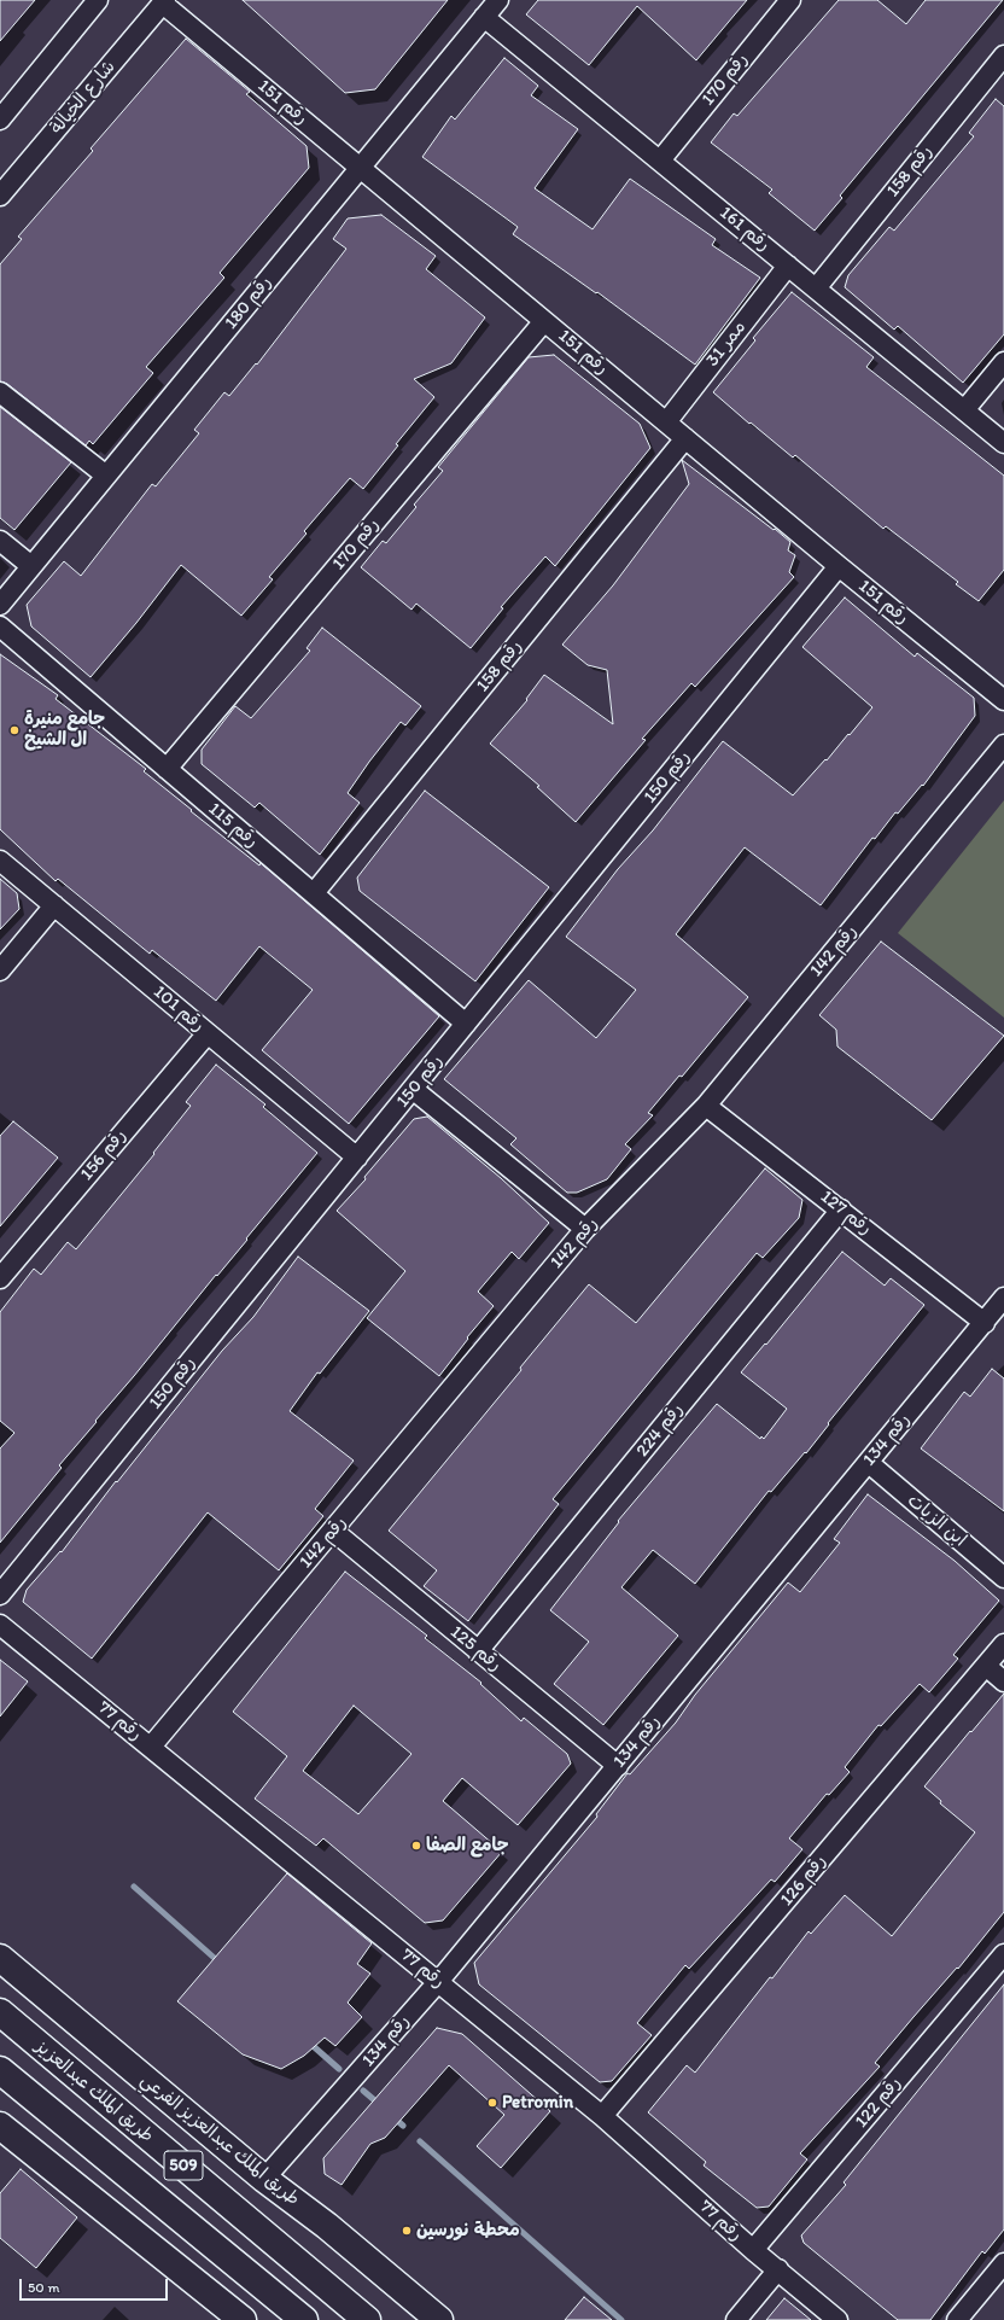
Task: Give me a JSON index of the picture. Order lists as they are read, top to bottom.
{
  "streets": {
    "main road": ["طريق الملك عبدالعزيز", "طريق الملك عبدالعزيز الفرعي", "509"],
    "street": [
      "رقم 170",
      "شارع الخيالة",
      "رقم 151",
      "رقم 158",
      "رقم 161",
      "رقم 180",
      "ممر 31",
      "رقم 150",
      "رقم 115",
      "رقم 142",
      "رقم 101",
      "رقم 156",
      "رقم 127",
      "رقم 224",
      "رقم 134",
      "ابن الزيات",
      "رقم 125",
      "رقم 77",
      "رقم 126",
      "رقم 122"
    ]
  },
  "crossings": [
    ["رقم 170", "رقم 151"],
    ["رقم 170", "رقم 161"],
    ["رقم 170", "رقم 115"],
    ["شارع الخيالة", "رقم 151"],
    ["رقم 151", "رقم 158"],
    ["رقم 151", "رقم 180"],
    ["رقم 151", "ممر 31"],
    ["رقم 151", "رقم 150"],
    ["رقم 158", "رقم 161"],
    ["رقم 158", "رقم 115"],
    ["رقم 161", "رقم 180"],
    ["رقم 161", "ممر 31"],
    ["رقم 150", "رقم 115"],
    ["رقم 150", "رقم 101"],
    ["رقم 142", "رقم 127"],
    ["رقم 142", "رقم 125"],
    ["رقم 142", "رقم 77"],
    ["رقم 101", "رقم 156"],
    ["رقم 127", "رقم 224"],
    ["رقم 127", "رقم 134"],
    ["رقم 224", "رقم 125"],
    ["رقم 134", "ابن الزيات"],
    ["رقم 134", "رقم 125"],
    ["رقم 134", "رقم 77"],
    ["رقم 134", "طريق الملك عبدالعزيز الفرعي"],
    ["رقم 77", "رقم 126"],
    ["رقم 77", "رقم 122"]
  ],
  "places": [
    "جامع منيرة ال الشيخ",
    "جامع الصفا",
    "Petromin",
    "محطة نورسين"
  ],
  "scale_bar": "50 m"
}
